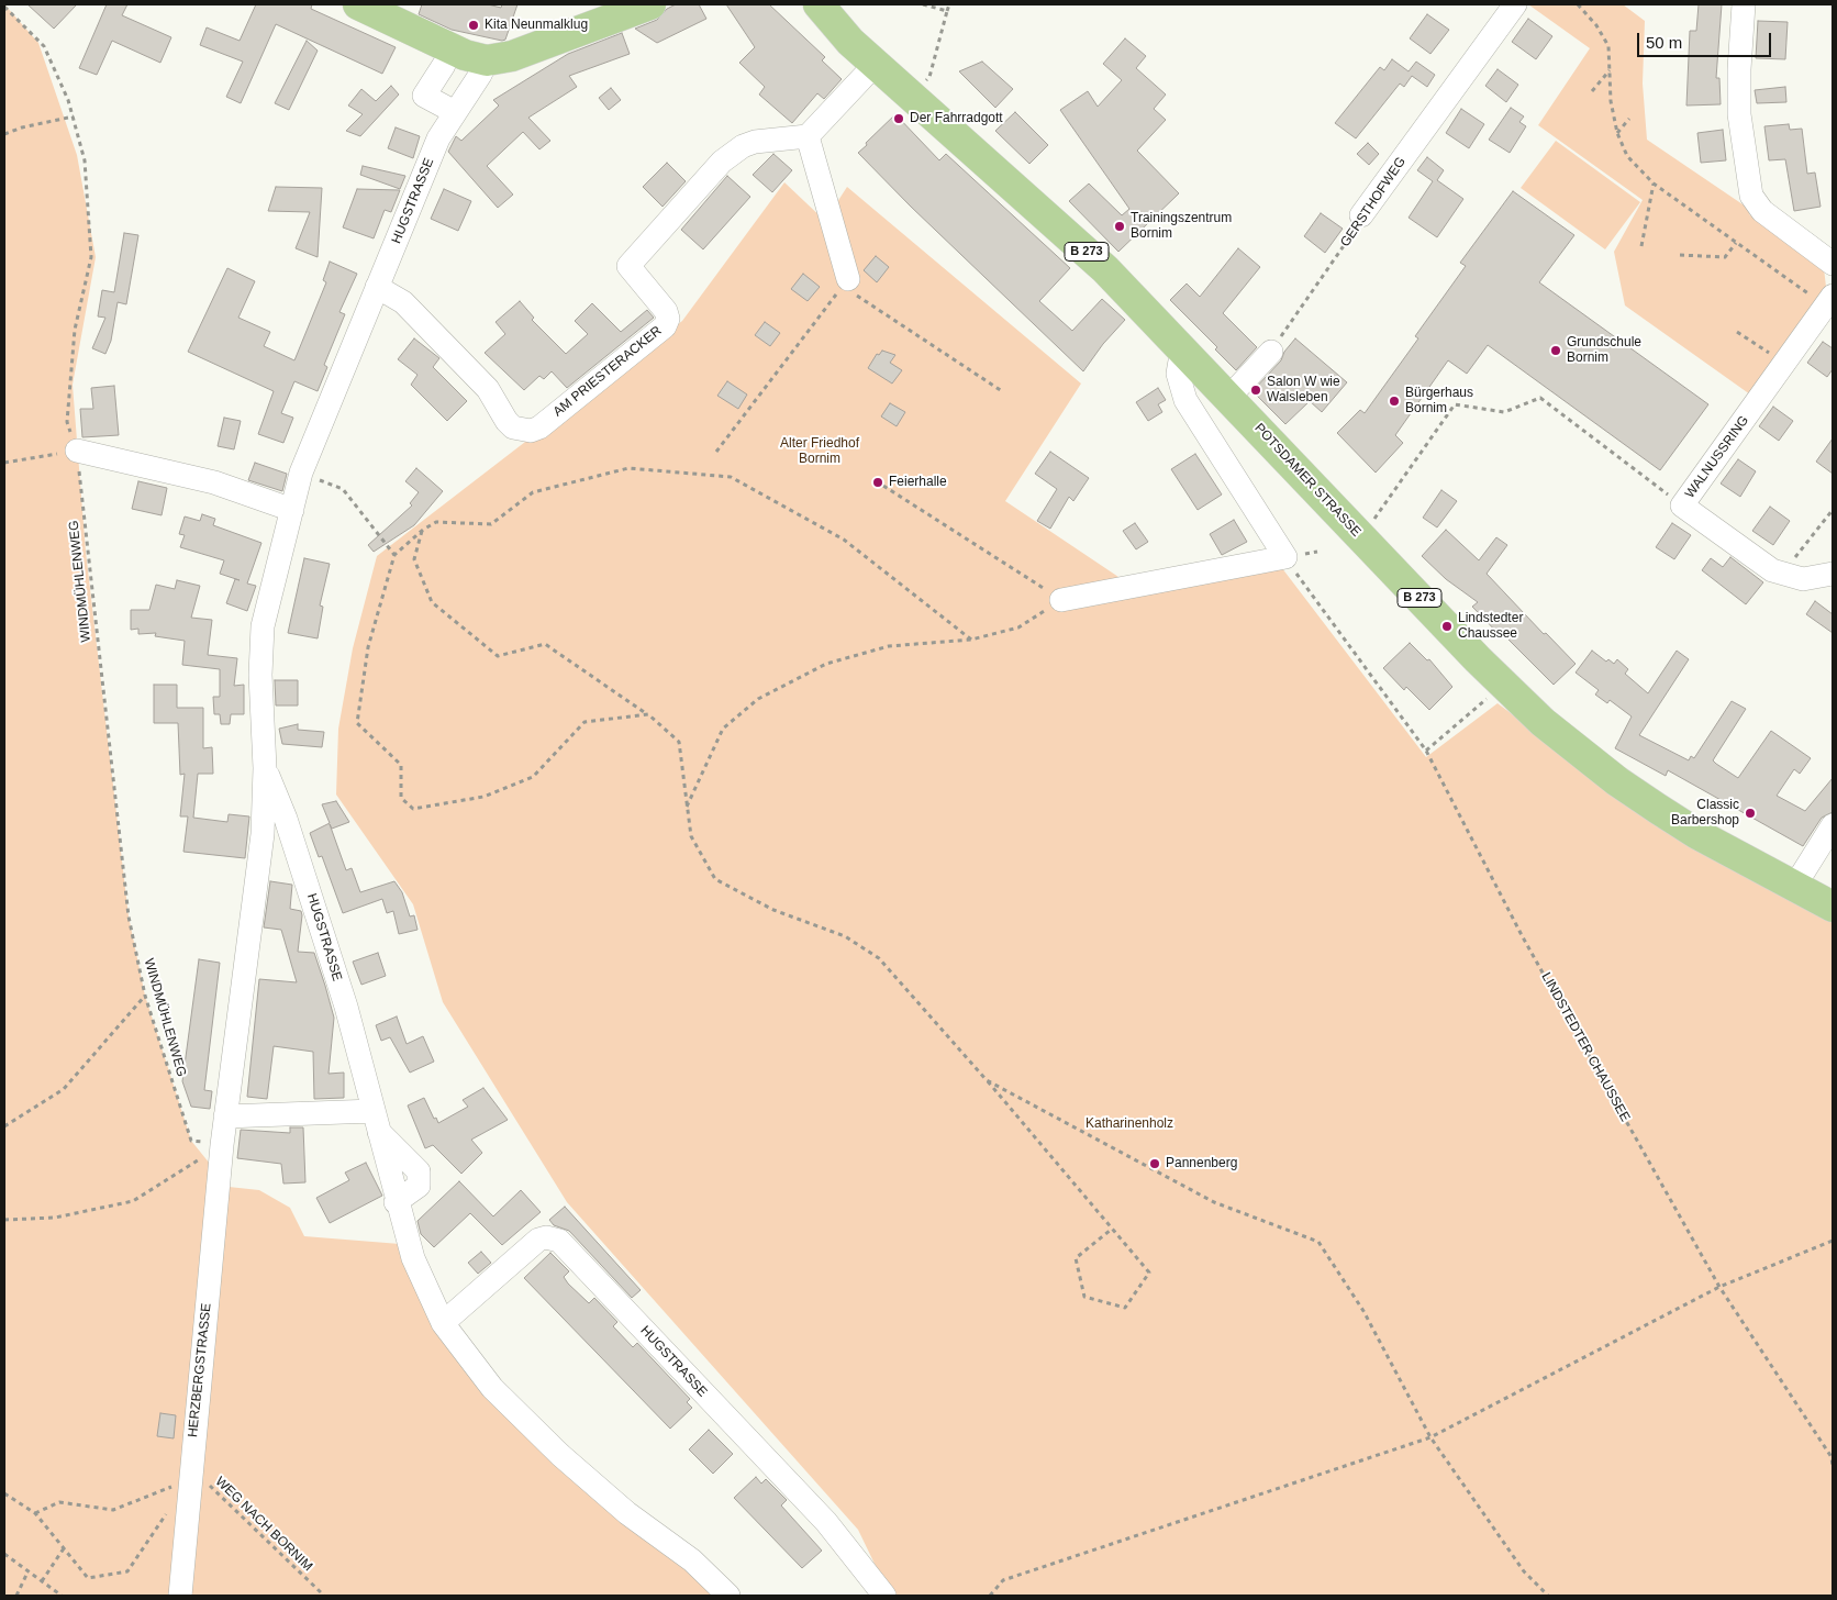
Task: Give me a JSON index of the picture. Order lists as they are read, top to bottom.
{
  "streets": {
    "main road": ["B 273", "POTSDAMER STRASSE"],
    "street": [
      "HUGSTRASSE",
      "GERSTHOFWEG",
      "AM PRIESTERACKER",
      "WALNUSSRING",
      "HERZBERGSTRASSE"
    ],
    "path": ["WINDMÜHLENWEG", "LINDSTEDTER CHAUSSEE", "WEG NACH BORNIM"]
  },
  "crossings": [
    ["HUGSTRASSE", "AM PRIESTERACKER"],
    ["HUGSTRASSE", "WINDMÜHLENWEG"],
    ["HUGSTRASSE", "HERZBERGSTRASSE"],
    ["WINDMÜHLENWEG", "HERZBERGSTRASSE"],
    ["HERZBERGSTRASSE", "WEG NACH BORNIM"]
  ],
  "parks": ["Alter Friedhof Bornim", "Katharinenholz"],
  "places": [
    "Kita Neunmalklug",
    "Der Fahrradgott",
    "Trainingszentrum Bornim",
    "Grundschule Bornim",
    "Salon W wie Walsleben",
    "Bürgerhaus Bornim",
    "Feierhalle",
    "Lindstedter Chaussee",
    "Classic Barbershop",
    "Pannenberg"
  ],
  "scale_bar": "50 m"
}
